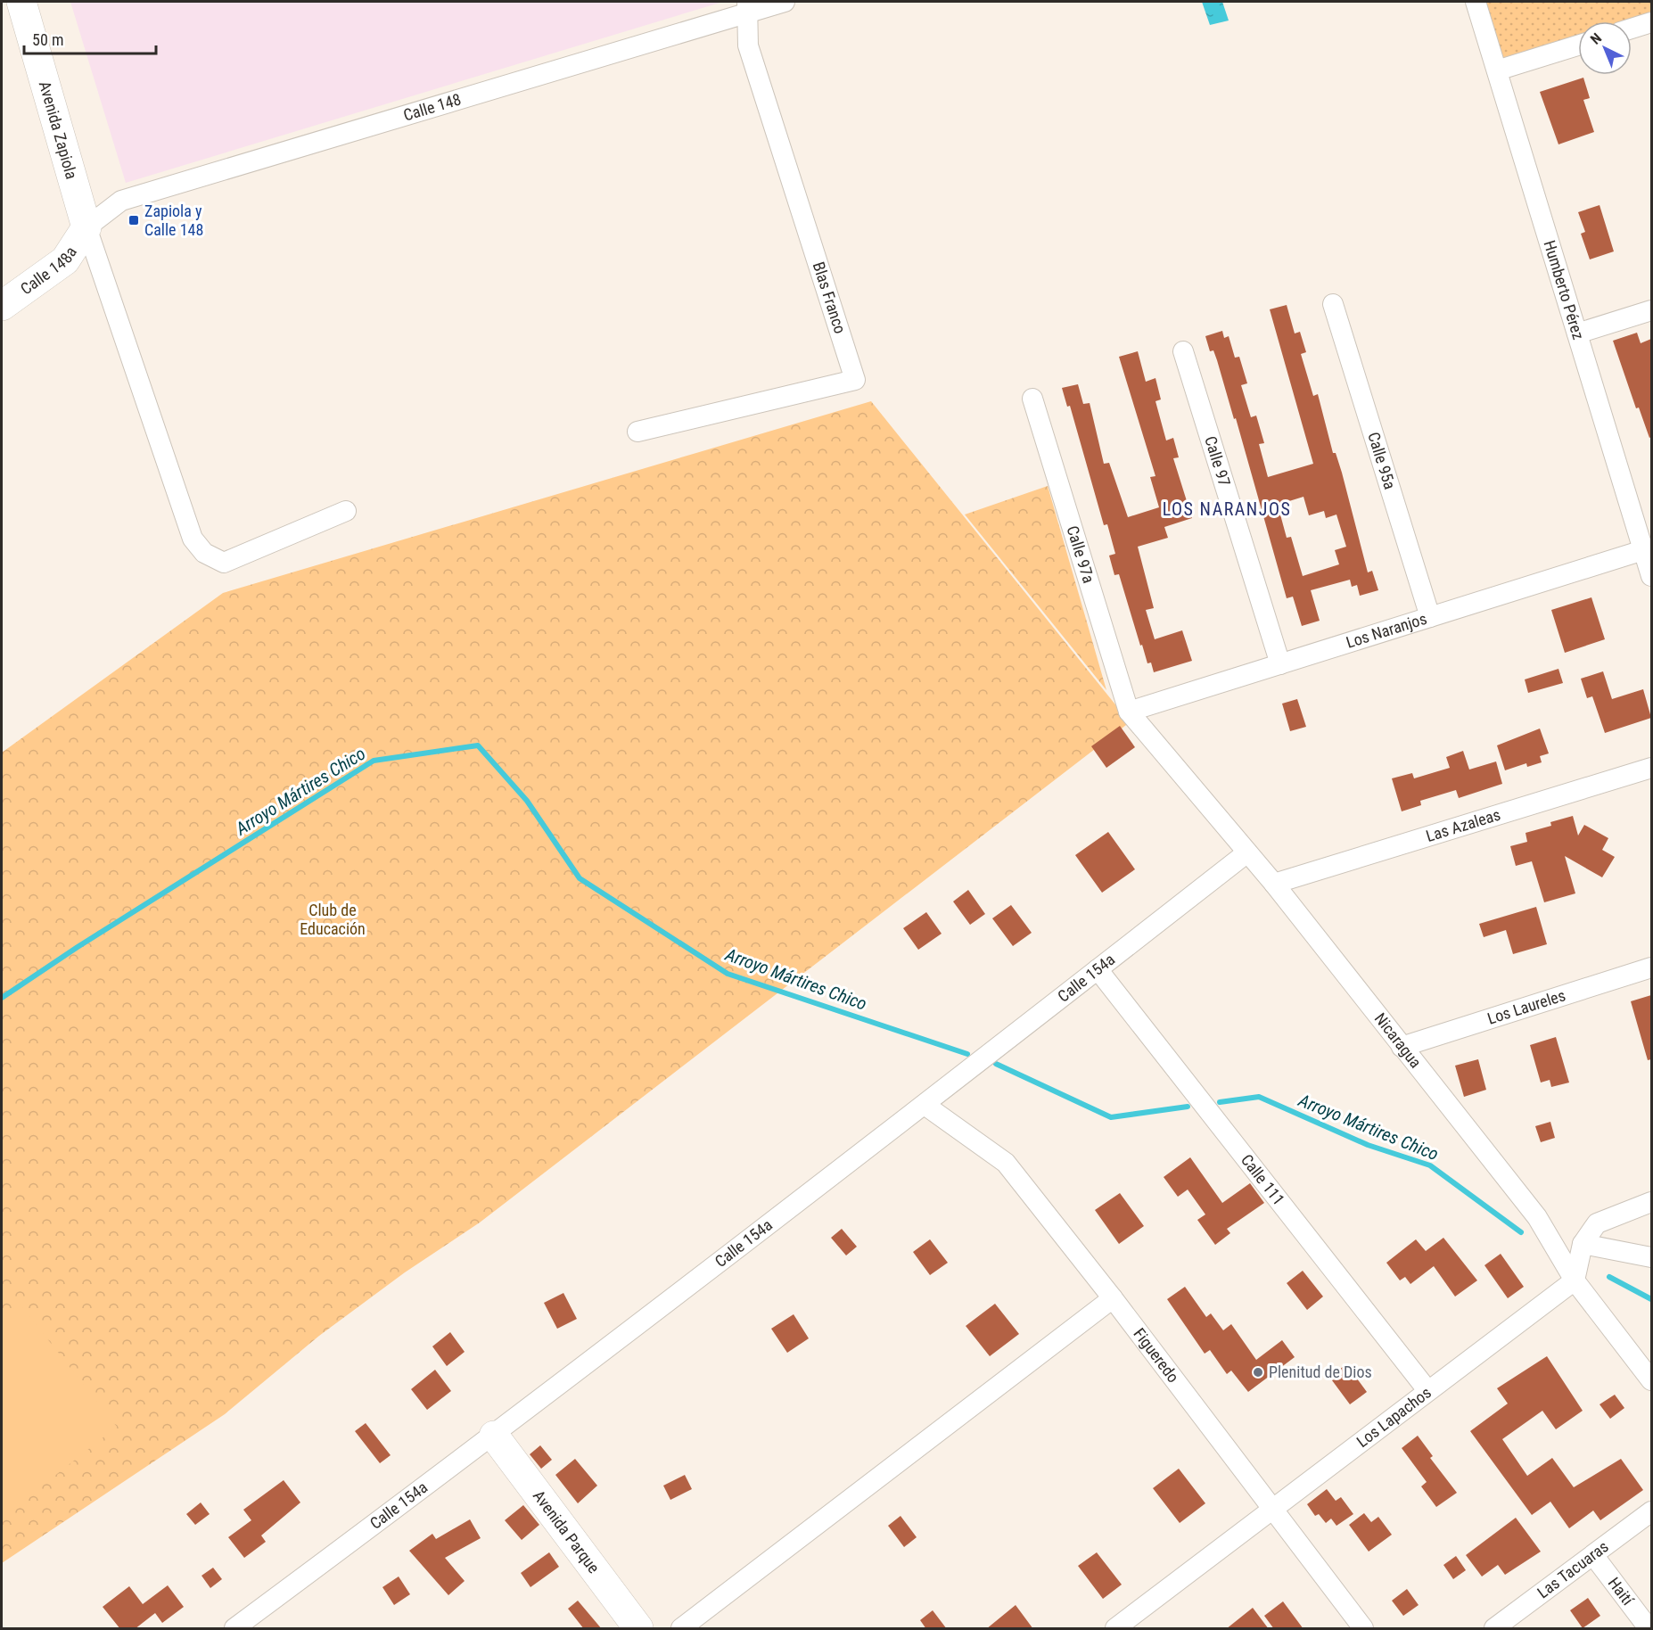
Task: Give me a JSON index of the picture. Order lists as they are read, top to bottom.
{
  "streets": {
    "street": [
      "Calle 148",
      "Avenida Zapiola",
      "Calle 148a",
      "Humberto Pérez",
      "Blas Franco",
      "Calle 95a",
      "Calle 97",
      "Calle 97a",
      "Los Naranjos",
      "Las Azaleas",
      "Calle 154a",
      "Los Laureles",
      "Nicaragua",
      "Calle 111",
      "Figueredo",
      "Los Lapachos",
      "Avenida Parque",
      "Las Tacuaras",
      "Haití"
    ]
  },
  "crossings": [
    ["Calle 148", "Avenida Zapiola"],
    ["Calle 148", "Calle 148a"],
    ["Calle 148", "Blas Franco"],
    ["Avenida Zapiola", "Calle 148a"],
    ["Humberto Pérez", "Los Naranjos"],
    ["Calle 95a", "Los Naranjos"],
    ["Calle 97", "Los Naranjos"],
    ["Calle 97a", "Los Naranjos"],
    ["Calle 97a", "Nicaragua"],
    ["Los Naranjos", "Nicaragua"],
    ["Las Azaleas", "Nicaragua"],
    ["Calle 154a", "Nicaragua"],
    ["Calle 154a", "Calle 111"],
    ["Calle 154a", "Figueredo"],
    ["Calle 154a", "Avenida Parque"],
    ["Los Laureles", "Nicaragua"],
    ["Nicaragua", "Los Lapachos"],
    ["Calle 111", "Los Lapachos"],
    ["Figueredo", "Los Lapachos"],
    ["Las Tacuaras", "Haití"]
  ],
  "districts": ["LOS NARANJOS"],
  "water": ["Arroyo Mártires Chico"],
  "parks": ["Club de Educación"],
  "places": {
    "transit": ["Zapiola y Calle 148"],
    "other": ["Plenitud de Dios"]
  },
  "scale_bar": "50 m",
  "north": "top left"
}
